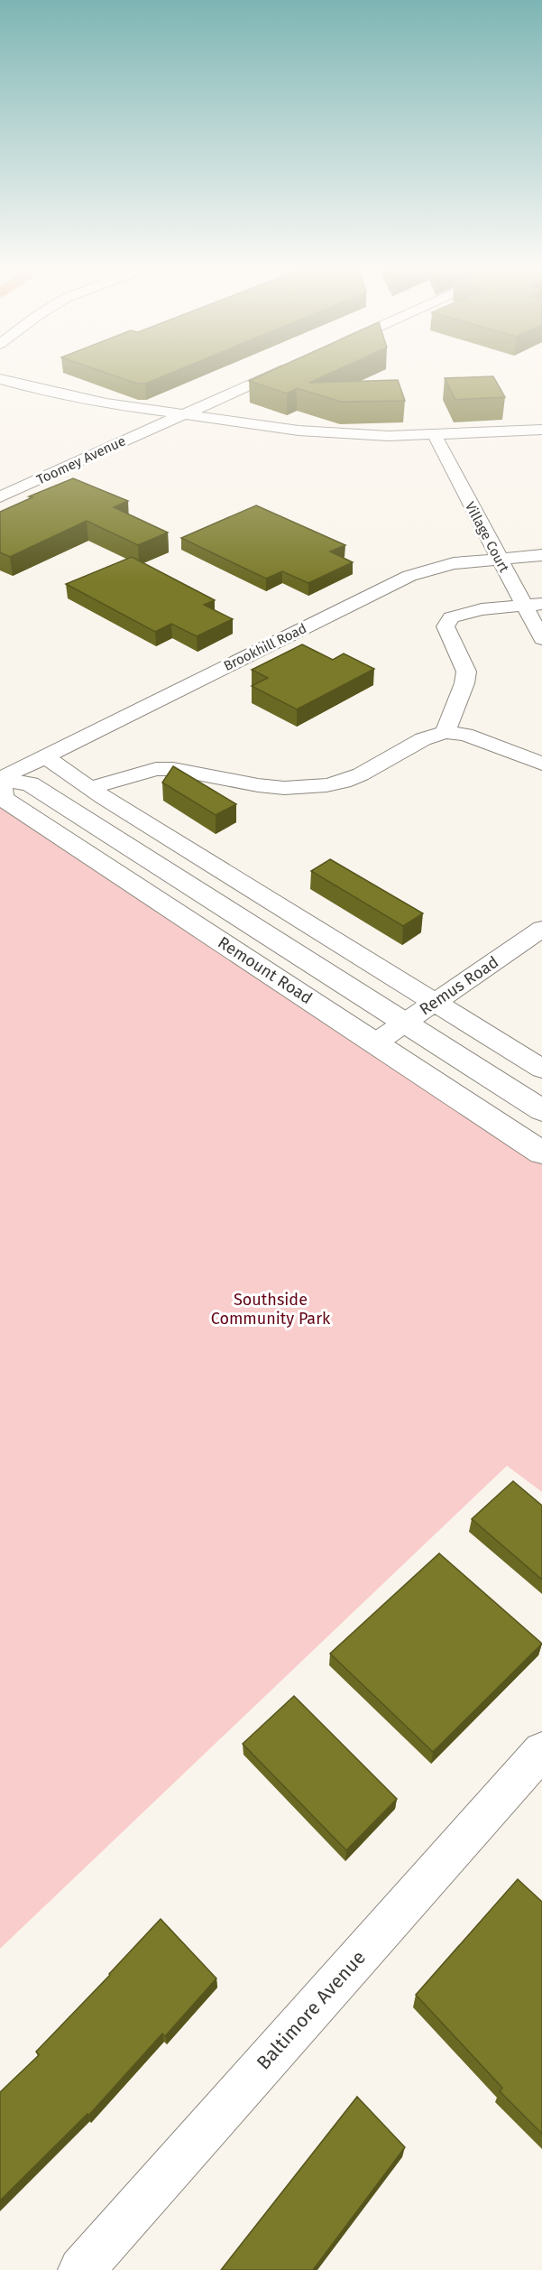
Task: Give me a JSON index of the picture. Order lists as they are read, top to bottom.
{
  "streets": {
    "main road": ["Remount Road"],
    "street": [
      "Toomey Avenue",
      "Village Court",
      "Brookhill Road",
      "Remus Road",
      "Baltimore Avenue"
    ]
  },
  "crossings": [
    ["Village Court", "Brookhill Road"],
    ["Brookhill Road", "Remount Road"],
    ["Remount Road", "Remus Road"]
  ],
  "parks": ["Southside Community Park"]
}
